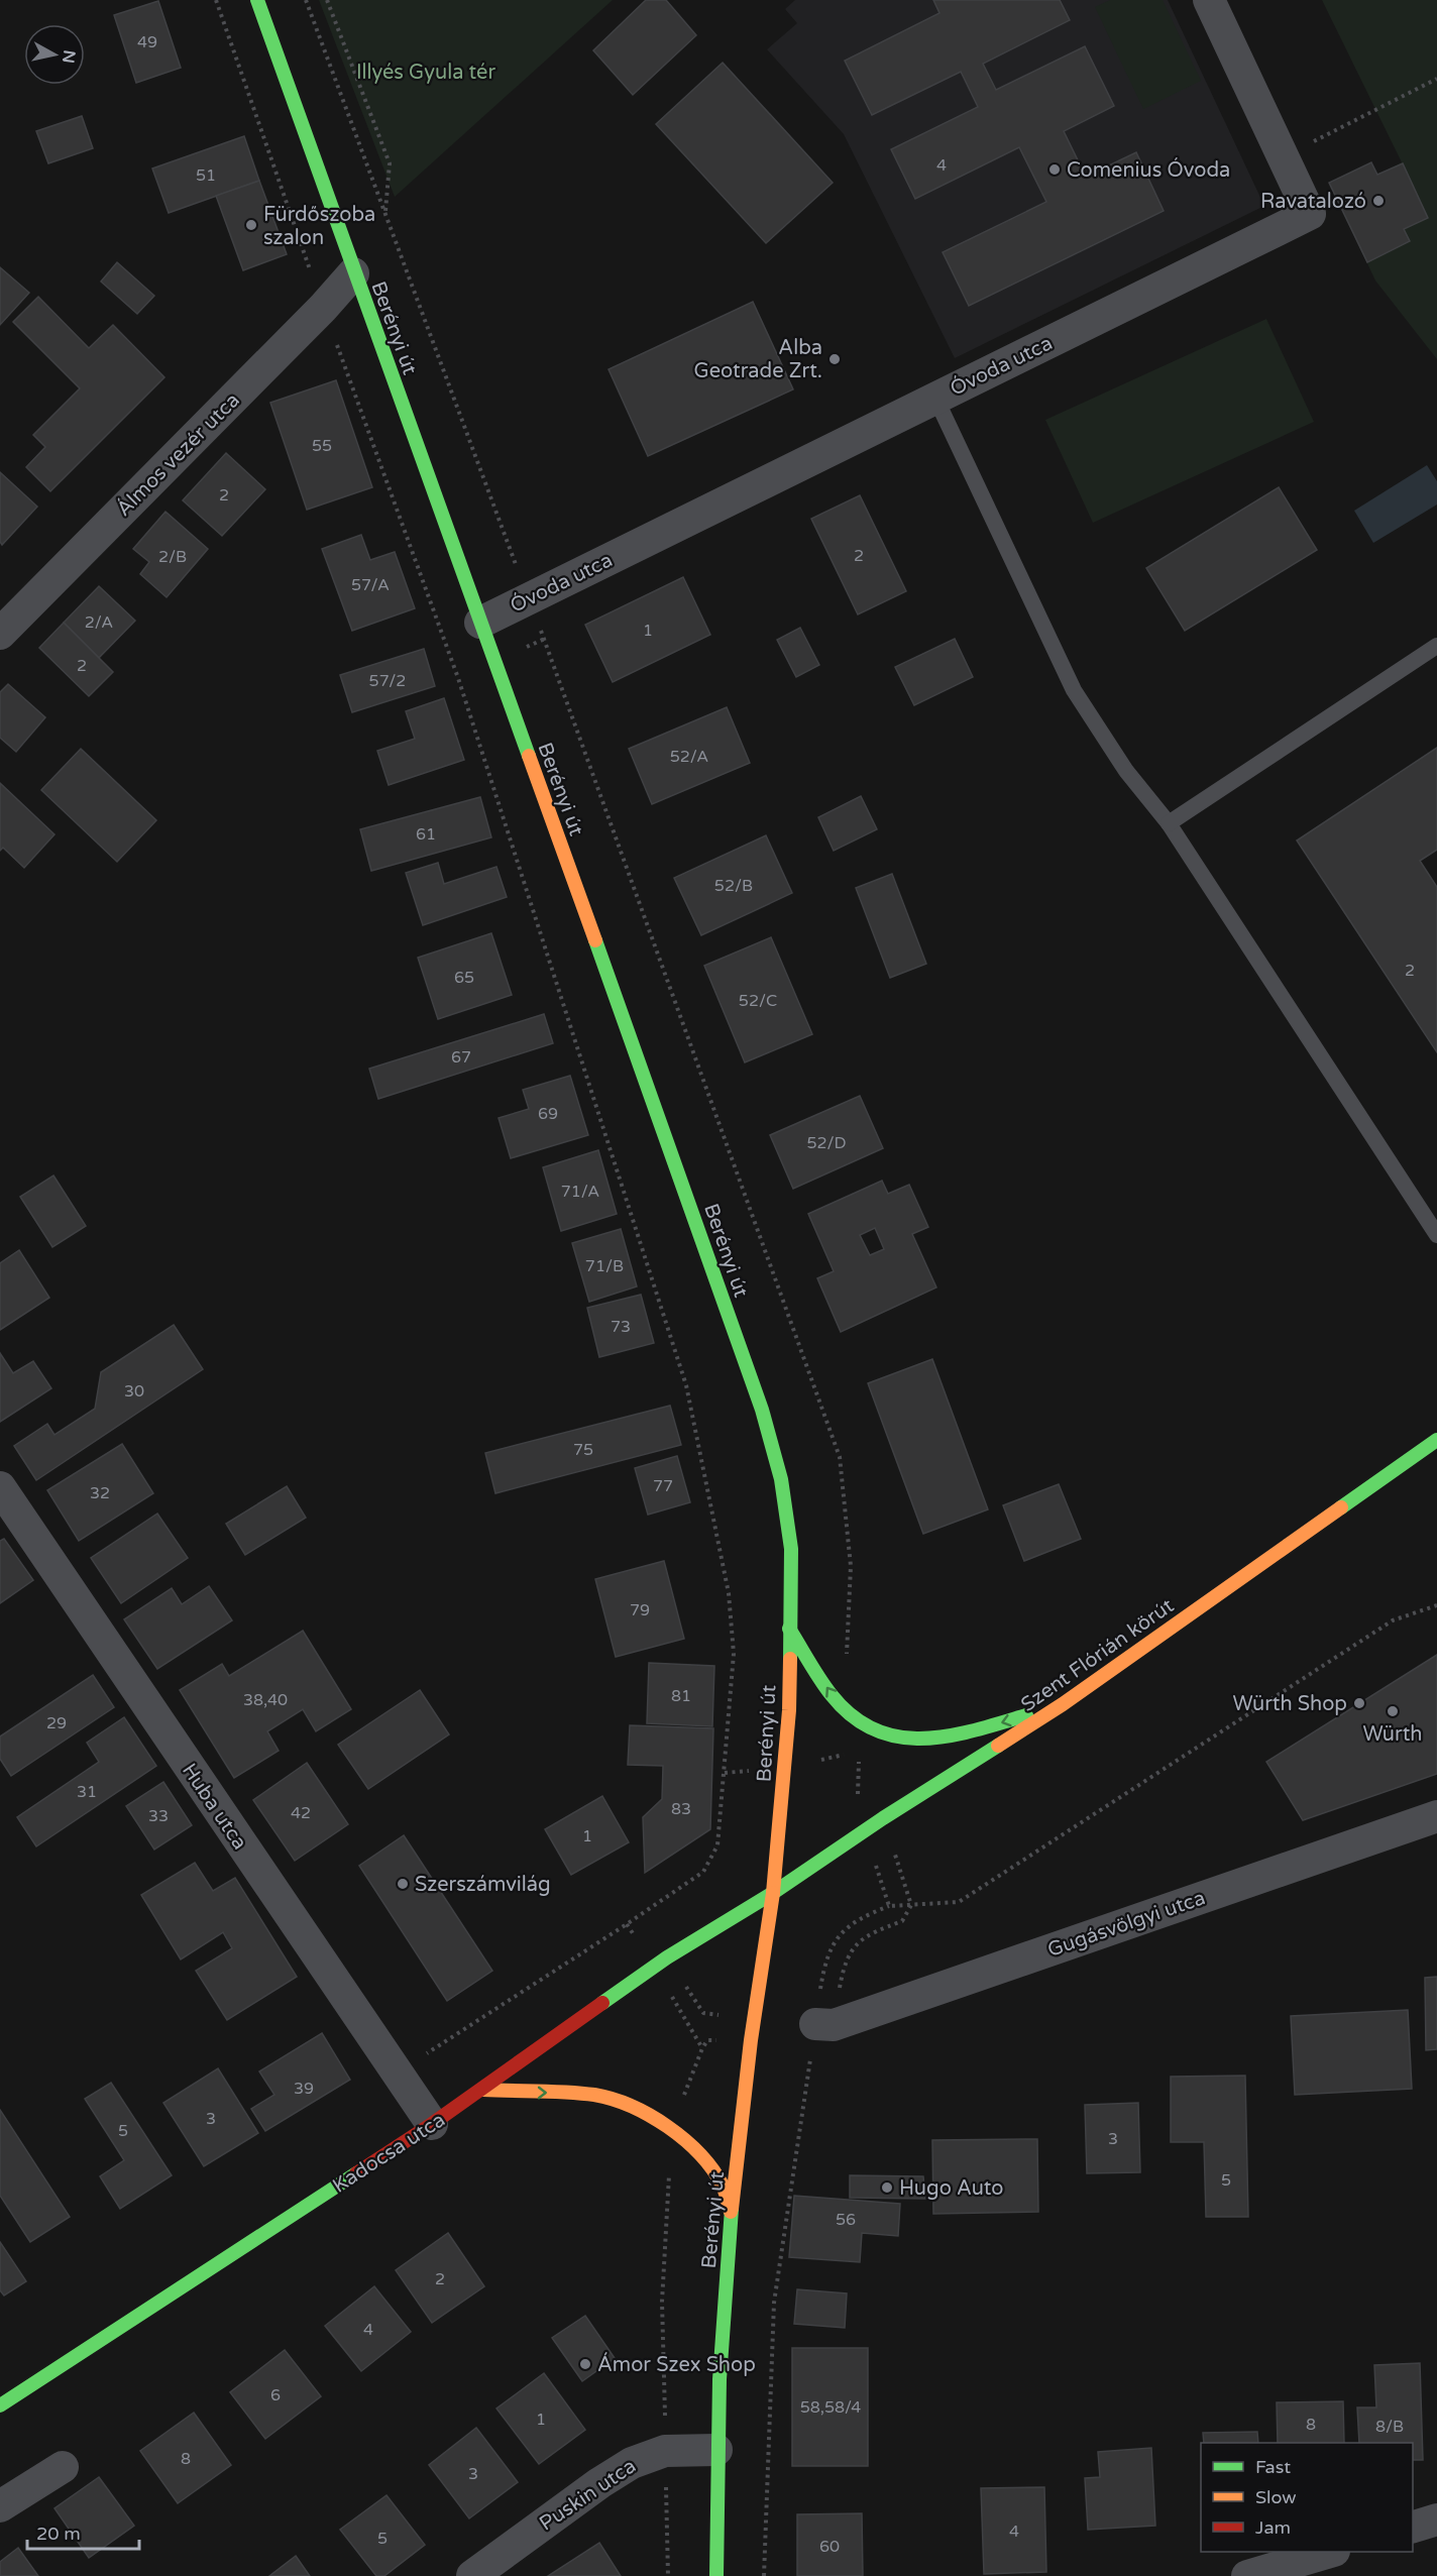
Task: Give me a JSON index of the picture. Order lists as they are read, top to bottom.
{
  "streets": {
    "main road": ["Berényi út", "Szent Flórián körút", "Kadocsa utca"],
    "street": [
      "Óvoda utca",
      "Álmos vezér utca",
      "Huba utca",
      "Gugásvölgyi utca",
      "Puskin utca"
    ]
  },
  "crossings": [
    ["Berényi út", "Óvoda utca"],
    ["Berényi út", "Álmos vezér utca"],
    ["Berényi út", "Szent Flórián körút"],
    ["Berényi út", "Kadocsa utca"],
    ["Berényi út", "Puskin utca"],
    ["Szent Flórián körút", "Kadocsa utca"],
    ["Huba utca", "Kadocsa utca"]
  ],
  "parks": ["Illyés Gyula tér"],
  "places": [
    "Comenius Óvoda",
    "Ravatalozó",
    "Fürdőszoba szalon",
    "Alba Geotrade Zrt.",
    "Würth Shop",
    "Würth",
    "Szerszámvilág",
    "Hugo Auto",
    "Ámor Szex Shop"
  ],
  "house_numbers": [
    "49",
    "4",
    "51",
    "55",
    "2",
    "2",
    "2/B",
    "57/A",
    "2/A",
    "1",
    "2",
    "57/2",
    "52/A",
    "61",
    "52/B",
    "2",
    "65",
    "52/C",
    "67",
    "69",
    "52/D",
    "71/A",
    "71/B",
    "73",
    "30",
    "75",
    "77",
    "32",
    "79",
    "81",
    "38,40",
    "29",
    "31",
    "83",
    "42",
    "33",
    "1",
    "39",
    "3",
    "5",
    "3",
    "5",
    "56",
    "2",
    "4",
    "6",
    "58,58/4",
    "1",
    "8",
    "8/B",
    "8",
    "3",
    "4",
    "5",
    "60"
  ],
  "legend": ["Fast", "Slow", "Jam"],
  "scale_bar": "20 m",
  "north": "right"
}
